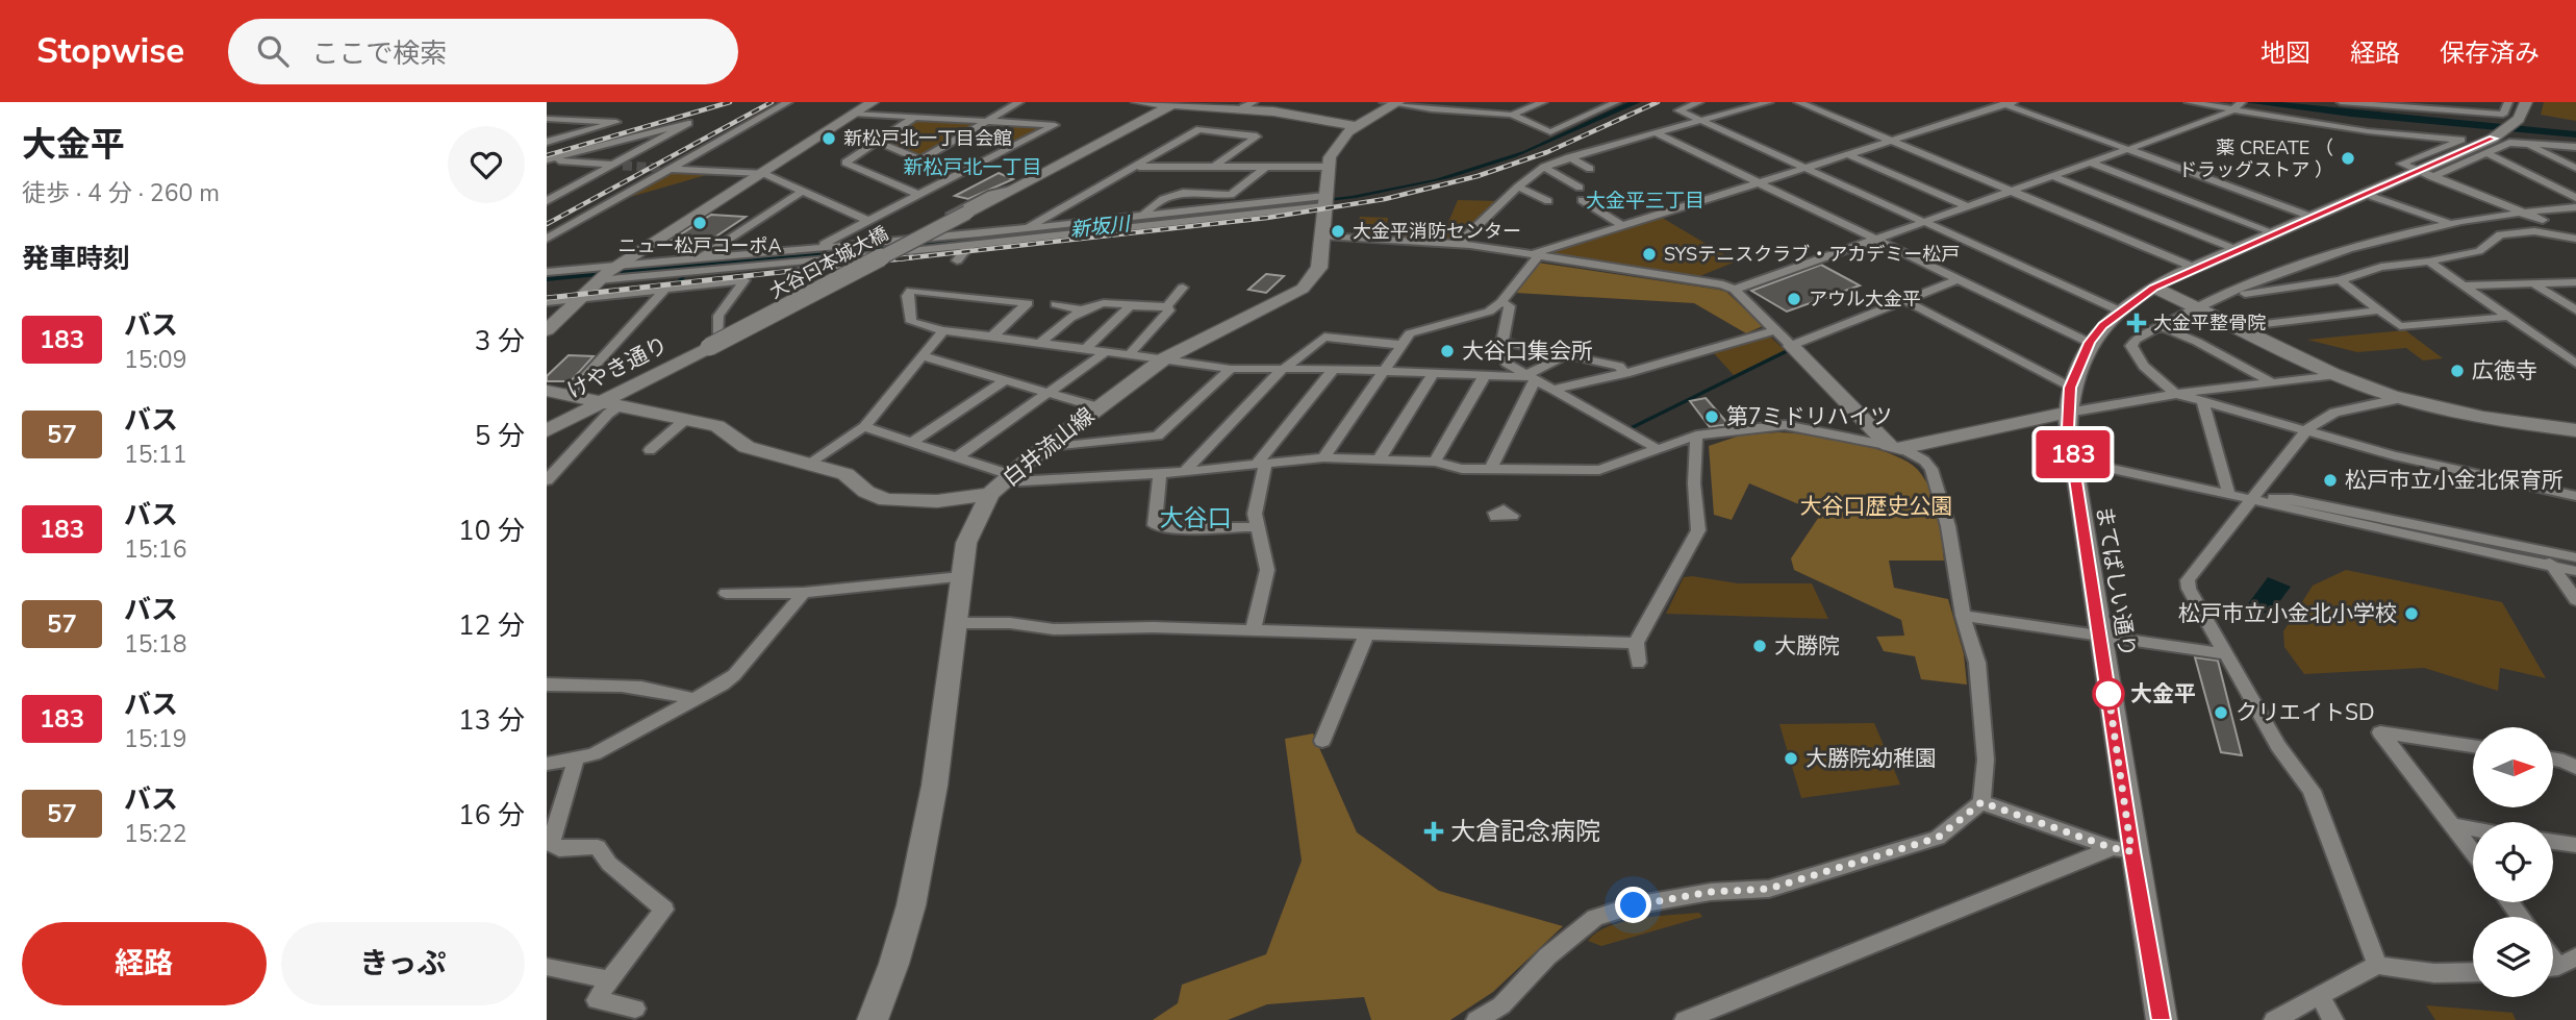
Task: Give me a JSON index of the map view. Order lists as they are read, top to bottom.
{
  "streets": {
    "street": [
      "大谷口本城大橋",
      "けやき通り",
      "白井流山線",
      "まてばしい通り"
    ]
  },
  "crossings": [
    ["大谷口本城大橋", "けやき通り"]
  ],
  "districts": ["新松戸北一丁目", "大金平三丁目", "大谷口"],
  "water": ["新坂川"],
  "parks": ["大谷口歴史公園"],
  "places": {
    "other": [
      "新松戸北一丁目会館",
      "薬 CREATE （ ドラッグストア ）",
      "ニュー松戸コーポA",
      "大金平消防センター",
      "SYSテニスクラブ・アカデミー松戸",
      "アウル大金平",
      "大谷口集会所",
      "広徳寺",
      "第7ミドリハイツ",
      "松戸市立小金北保育所",
      "松戸市立小金北小学校",
      "大勝院",
      "大金平",
      "クリエイトSD",
      "大勝院幼稚園"
    ],
    "health": ["大金平整骨院", "大倉記念病院"]
  },
  "lines": ["bus line 183"],
  "north": "right",
  "page": {
    "header": "Stopwise",
    "search": "ここで検索",
    "nav": ["地図", "経路", "保存済み"],
    "heading": [
      ["大金平", "徒歩 · 4 分 · 260 m"],
      "発車時刻"
    ],
    "on_map": "183",
    "list": [
      {
        "mark": "183",
        "name": "バス",
        "note": "15:09",
        "value": "3 分"
      },
      {
        "mark": "57",
        "name": "バス",
        "note": "15:11",
        "value": "5 分"
      },
      {
        "mark": "183",
        "name": "バス",
        "note": "15:16",
        "value": "10 分"
      },
      {
        "mark": "57",
        "name": "バス",
        "note": "15:18",
        "value": "12 分"
      },
      {
        "mark": "183",
        "name": "バス",
        "note": "15:19",
        "value": "13 分"
      },
      {
        "mark": "57",
        "name": "バス",
        "note": "15:22",
        "value": "16 分"
      }
    ],
    "buttons": ["経路", "きっぷ"]
  }
}
